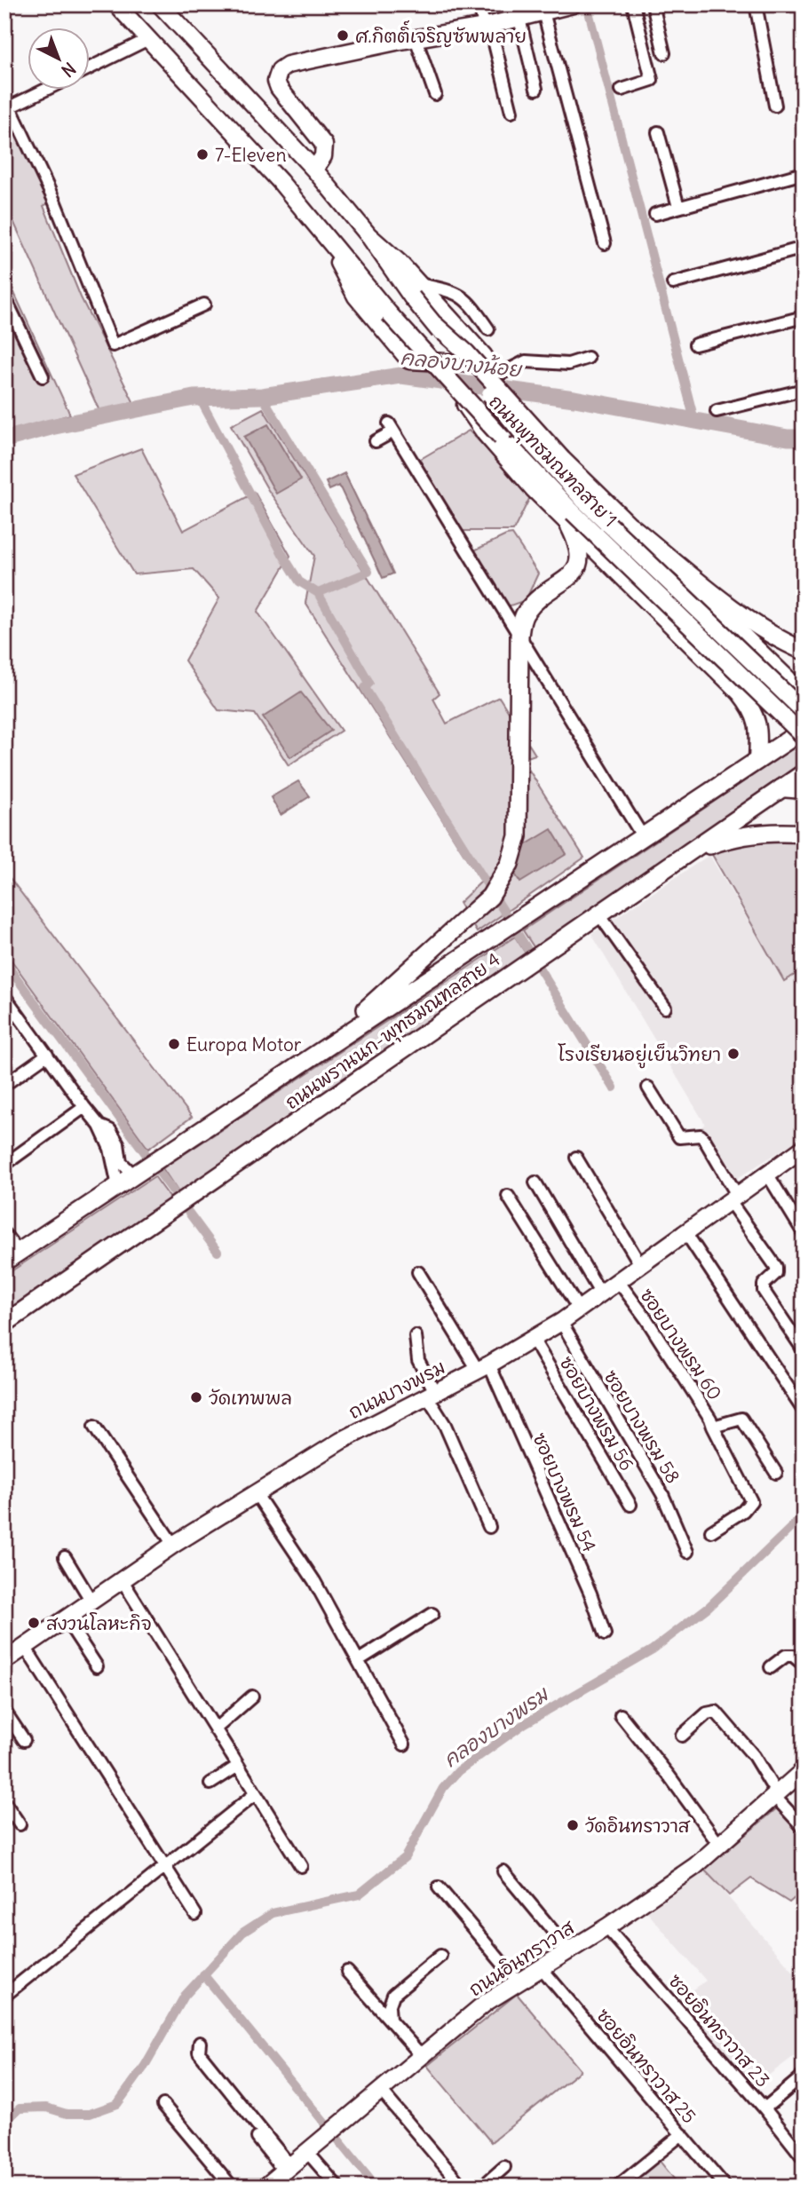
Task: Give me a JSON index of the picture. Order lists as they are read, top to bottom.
{
  "streets": {
    "main road": [
      "ถนนพุทธมณฑลสาย 1",
      "ถนนพรานนก-พุทธมณฑลสาย 4",
      "ถนนบางพรม",
      "ถนนอินทราวาส"
    ],
    "street": [
      "ซอยบางพรม 60",
      "ซอยบางพรม 56",
      "ซอยบางพรม 58",
      "ซอยบางพรม 54",
      "ซอยอินทราวาส 23",
      "ซอยอินทราวาส 25"
    ]
  },
  "crossings": [
    ["ซอยบางพรม 60", "ถนนบางพรม"],
    ["ถนนบางพรม", "ซอยบางพรม 56"],
    ["ถนนบางพรม", "ซอยบางพรม 58"],
    ["ถนนบางพรม", "ซอยบางพรม 54"],
    ["ถนนอินทราวาส", "ซอยอินทราวาส 23"],
    ["ถนนอินทราวาส", "ซอยอินทราวาส 25"]
  ],
  "water": ["คลองบางน้อย", "คลองบางพรม"],
  "places": [
    "ศ.กิตติ์เจริญซัพพลาย",
    "7-Eleven",
    "Europa Motor",
    "โรงเรียนอยู่เย็นวิทยา",
    "วัดเทพพล",
    "สงวนโลหะกิจ",
    "วัดอินทราวาส"
  ],
  "north": "bottom right"
}
